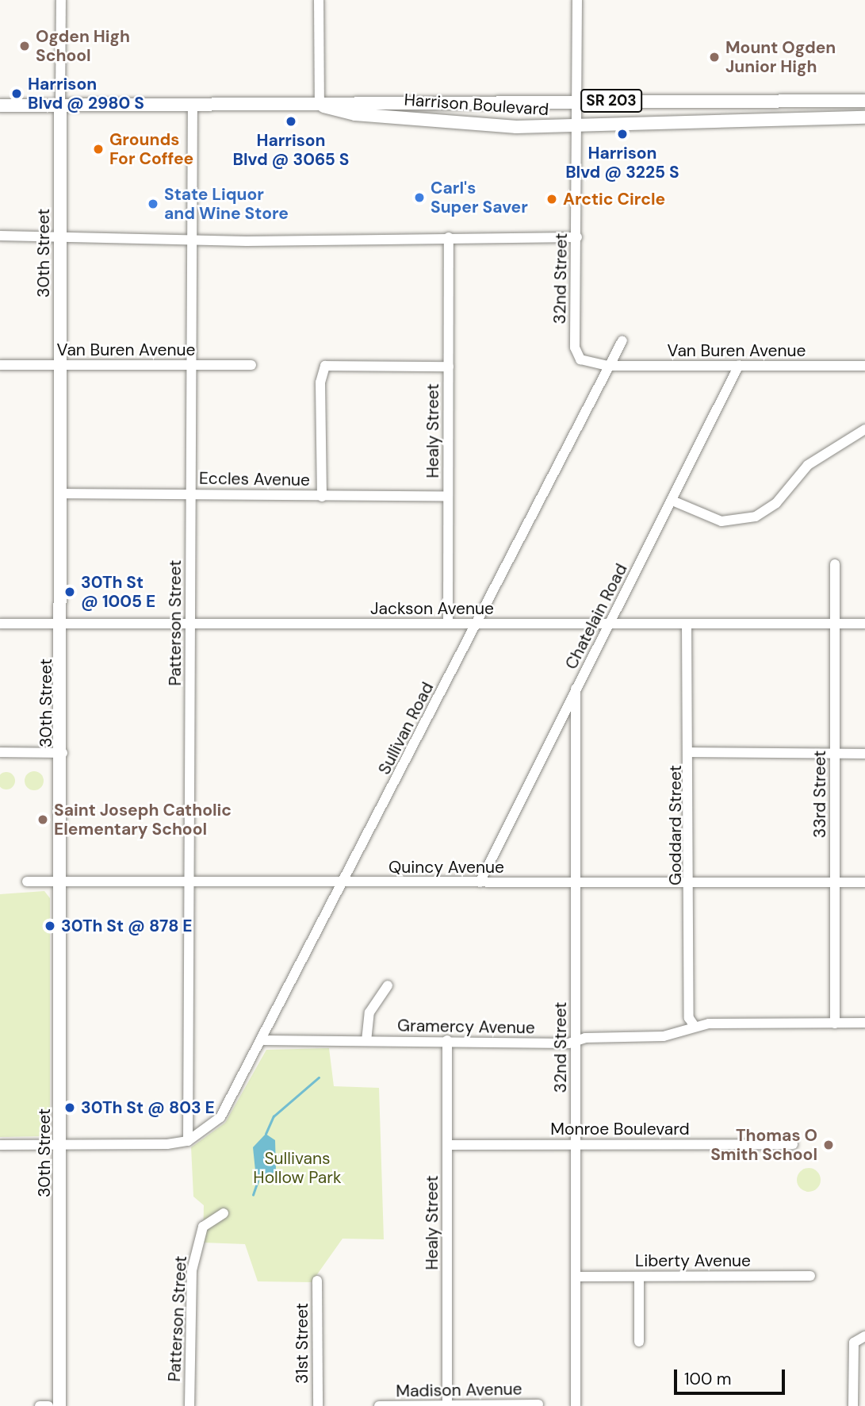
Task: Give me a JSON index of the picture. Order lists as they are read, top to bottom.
{
  "streets": {
    "main road": ["SR 203", "Harrison Boulevard", "30th Street"],
    "street": [
      "32nd Street",
      "Van Buren Avenue",
      "Healy Street",
      "Eccles Avenue",
      "Jackson Avenue",
      "Chatelain Road",
      "Patterson Street",
      "Sullivan Road",
      "33rd Street",
      "Goddard Street",
      "Quincy Avenue",
      "Gramercy Avenue",
      "Monroe Boulevard",
      "Liberty Avenue",
      "31st Street",
      "Madison Avenue"
    ]
  },
  "crossings": [
    ["Harrison Boulevard", "30th Street"],
    ["Harrison Boulevard", "32nd Street"],
    ["Harrison Boulevard", "Patterson Street"],
    ["30th Street", "Van Buren Avenue"],
    ["30th Street", "Eccles Avenue"],
    ["30th Street", "Jackson Avenue"],
    ["30th Street", "Quincy Avenue"],
    ["32nd Street", "Van Buren Avenue"],
    ["32nd Street", "Chatelain Road"],
    ["32nd Street", "Sullivan Road"],
    ["32nd Street", "Quincy Avenue"],
    ["32nd Street", "Gramercy Avenue"],
    ["32nd Street", "Monroe Boulevard"],
    ["32nd Street", "Liberty Avenue"],
    ["Van Buren Avenue", "Chatelain Road"],
    ["Van Buren Avenue", "Patterson Street"],
    ["Van Buren Avenue", "Sullivan Road"],
    ["Healy Street", "Eccles Avenue"],
    ["Healy Street", "Jackson Avenue"],
    ["Healy Street", "Gramercy Avenue"],
    ["Healy Street", "Monroe Boulevard"],
    ["Healy Street", "Madison Avenue"],
    ["Eccles Avenue", "Patterson Street"],
    ["Jackson Avenue", "Chatelain Road"],
    ["Jackson Avenue", "Patterson Street"],
    ["Jackson Avenue", "Sullivan Road"],
    ["Jackson Avenue", "33rd Street"],
    ["Jackson Avenue", "Goddard Street"],
    ["Chatelain Road", "Quincy Avenue"],
    ["Patterson Street", "Sullivan Road"],
    ["Patterson Street", "Quincy Avenue"],
    ["Sullivan Road", "Quincy Avenue"],
    ["Sullivan Road", "Gramercy Avenue"],
    ["33rd Street", "Quincy Avenue"],
    ["33rd Street", "Gramercy Avenue"],
    ["Goddard Street", "Quincy Avenue"],
    ["Goddard Street", "Gramercy Avenue"]
  ],
  "parks": ["Sullivans Hollow Park"],
  "places": [
    "Ogden High School",
    "Mount Ogden Junior High",
    "Harrison Blvd @ 2980 S",
    "Harrison Blvd @ 3065 S",
    "Harrison Blvd @ 3225 S",
    "Grounds For Coffee",
    "Carl's Super Saver",
    "Arctic Circle",
    "State Liquor and Wine Store",
    "30Th St @ 1005 E",
    "Saint Joseph Catholic Elementary School",
    "30Th St @ 878 E",
    "30Th St @ 803 E",
    "Thomas O Smith School"
  ],
  "scale_bar": "100 m"
}
